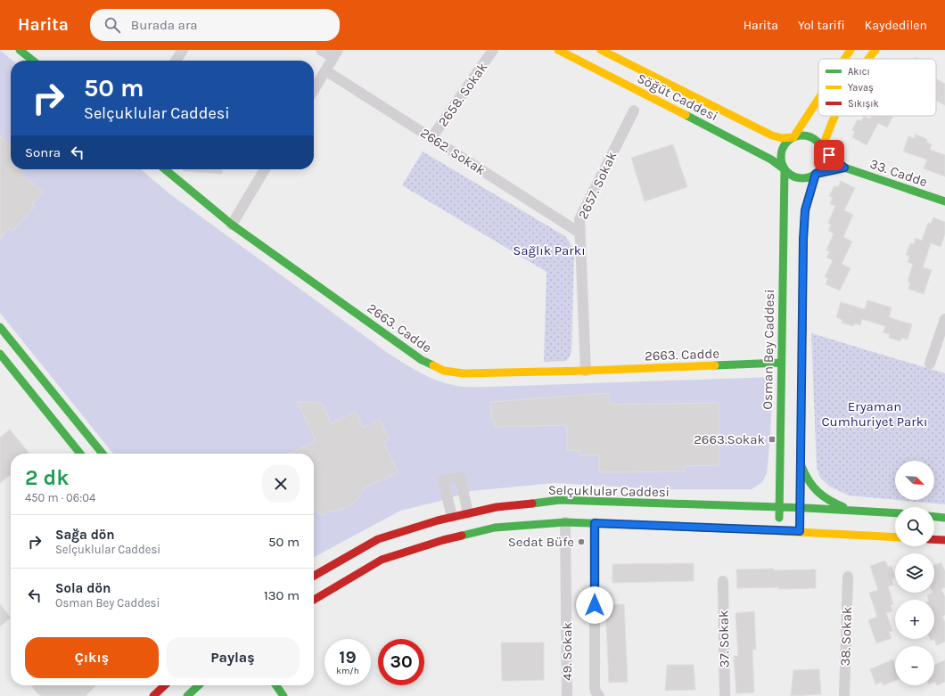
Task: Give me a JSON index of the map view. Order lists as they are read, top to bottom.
{
  "streets": {
    "main road": [
      "Söğüt Caddesi",
      "33. Cadde",
      "2663. Cadde",
      "Osman Bey Caddesi",
      "Selçuklular Caddesi"
    ],
    "street": [
      "2658. Sokak",
      "2662. Sokak",
      "2657. Sokak",
      "38. Sokak",
      "37. Sokak",
      "49. Sokak"
    ]
  },
  "crossings": [
    ["2658. Sokak", "2662. Sokak"],
    ["Söğüt Caddesi", "Osman Bey Caddesi"],
    ["2662. Sokak", "2657. Sokak"],
    ["2657. Sokak", "2663. Cadde"],
    ["2663. Cadde", "Osman Bey Caddesi"],
    ["Osman Bey Caddesi", "Selçuklular Caddesi"]
  ],
  "parks": ["Sağlık Parkı", "Eryaman Cumhuriyet Parkı"],
  "places": {
    "transit": ["2663.Sokak"],
    "other": ["Sedat Büfe"]
  },
  "legend": ["Akıcı", "Yavaş", "Sıkışık"],
  "north": "bottom right",
  "page": {
    "header": "Harita",
    "search": "Burada ara",
    "nav": ["Harita", "Yol tarifi", "Kaydedilen"],
    "turn": ["50 m", "Selçuklular Caddesi"],
    "then": "Sonra",
    "heading": ["2 dk", "450 m · 06:04"],
    "map_buttons": ["+", "−"],
    "list": [
      {
        "name": "Sağa dön",
        "note": "Selçuklular Caddesi",
        "value": "50 m"
      },
      {
        "name": "Sola dön",
        "note": "Osman Bey Caddesi",
        "value": "130 m"
      }
    ],
    "buttons": ["Çıkış", "Paylaş"],
    "speed": "19 km/h",
    "limit": "30"
  }
}
